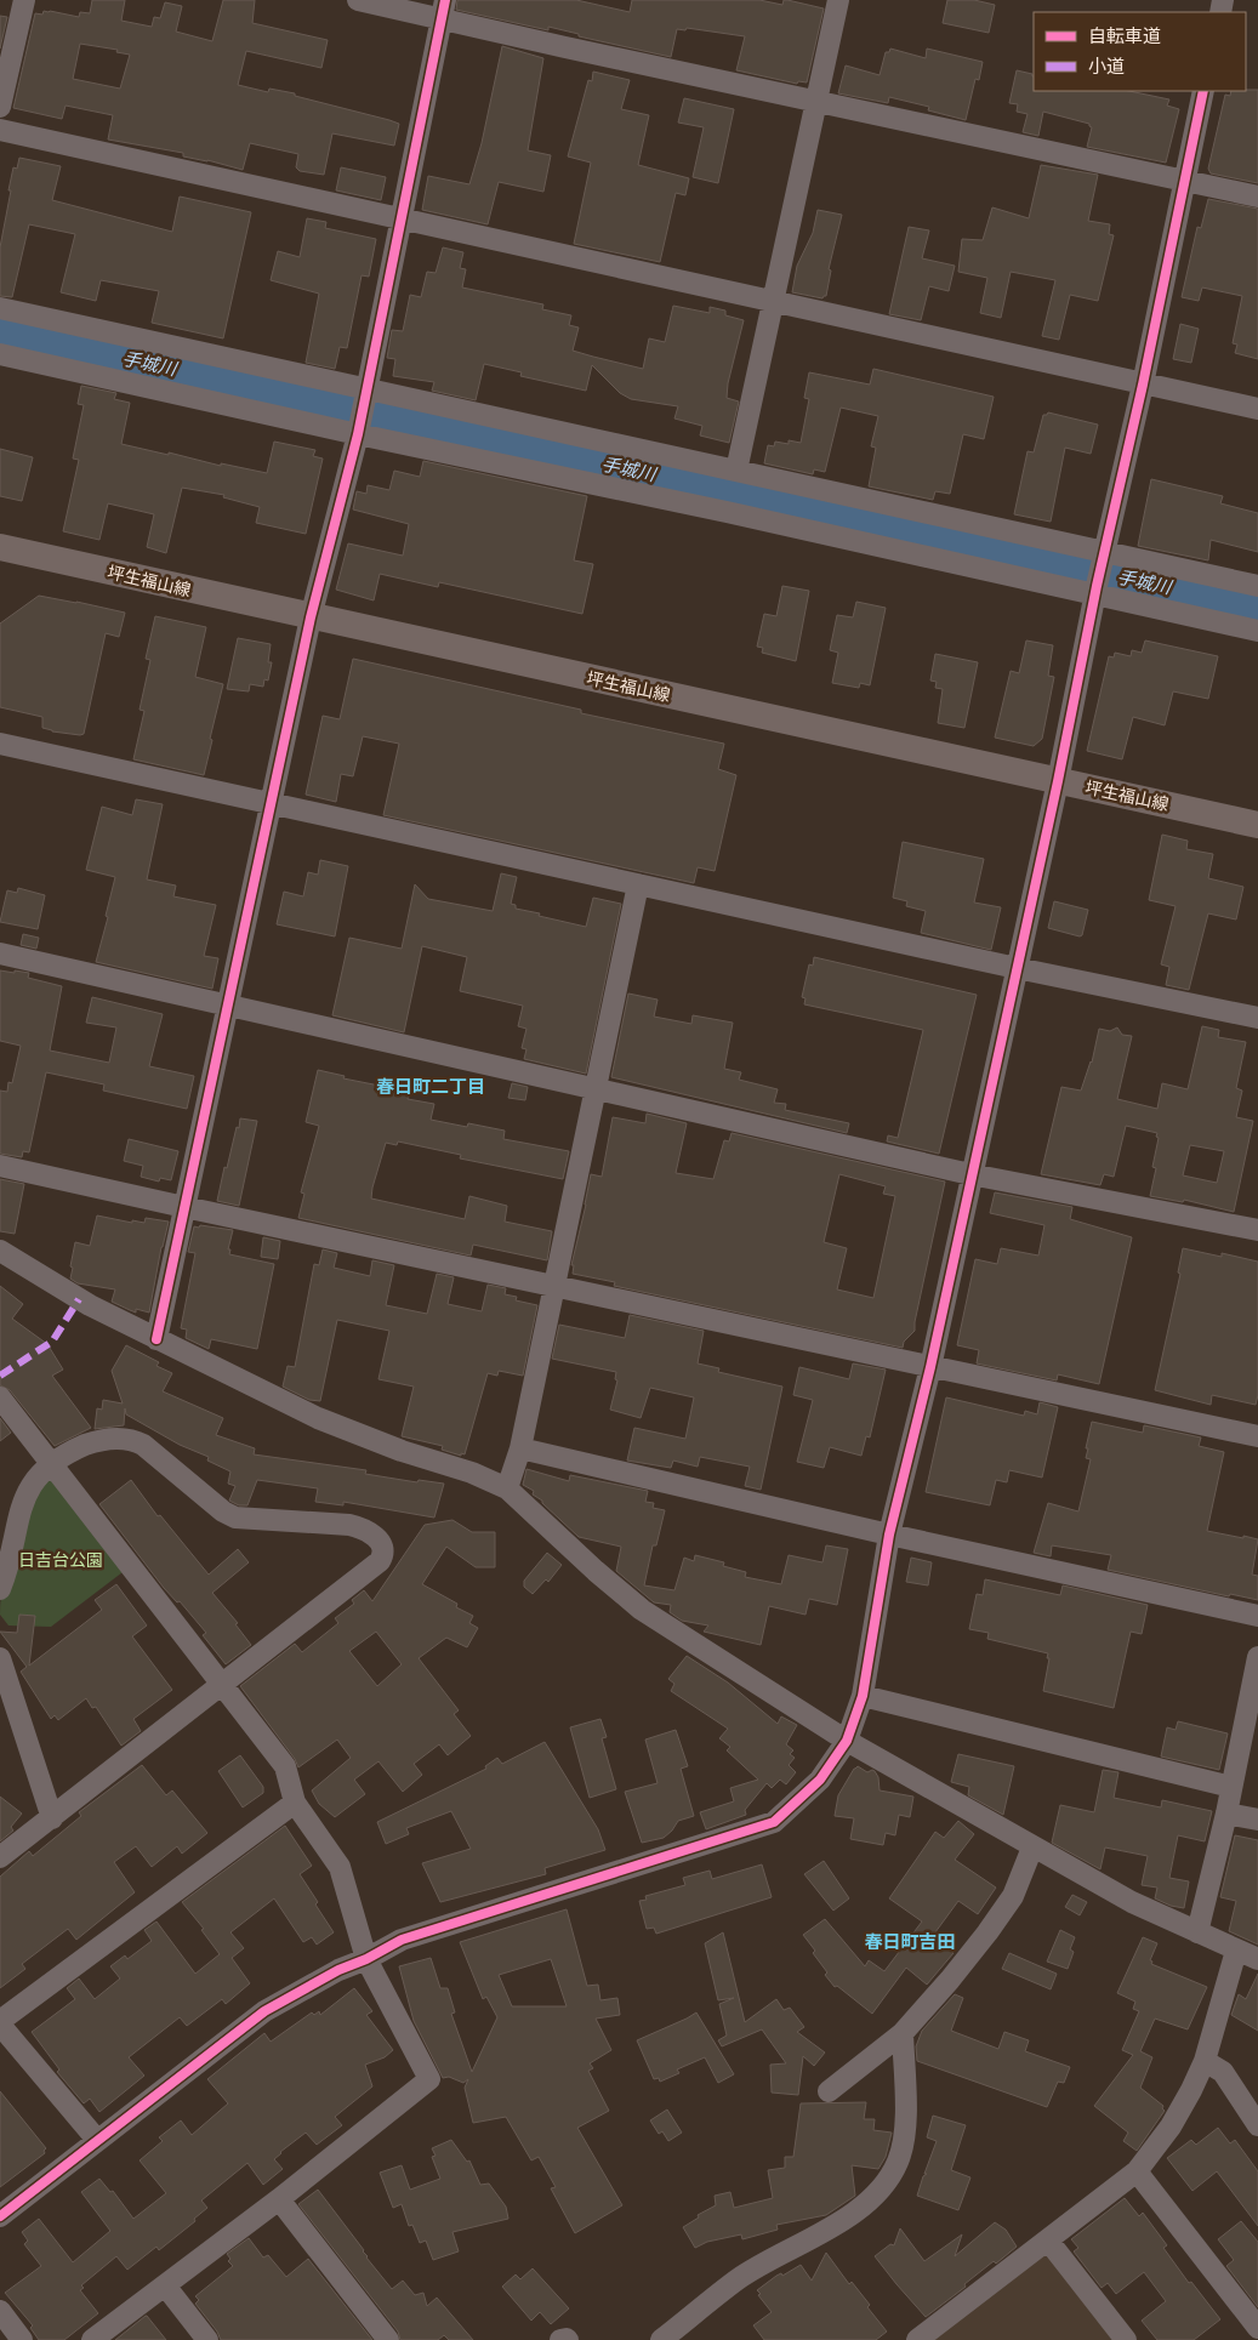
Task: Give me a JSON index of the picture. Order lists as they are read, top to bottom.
{
  "streets": {
    "main road": ["坪生福山線"]
  },
  "districts": ["春日町二丁目", "春日町吉田"],
  "water": ["手城川"],
  "parks": ["日吉台公園"],
  "legend": ["自転車道", "小道"]
}
